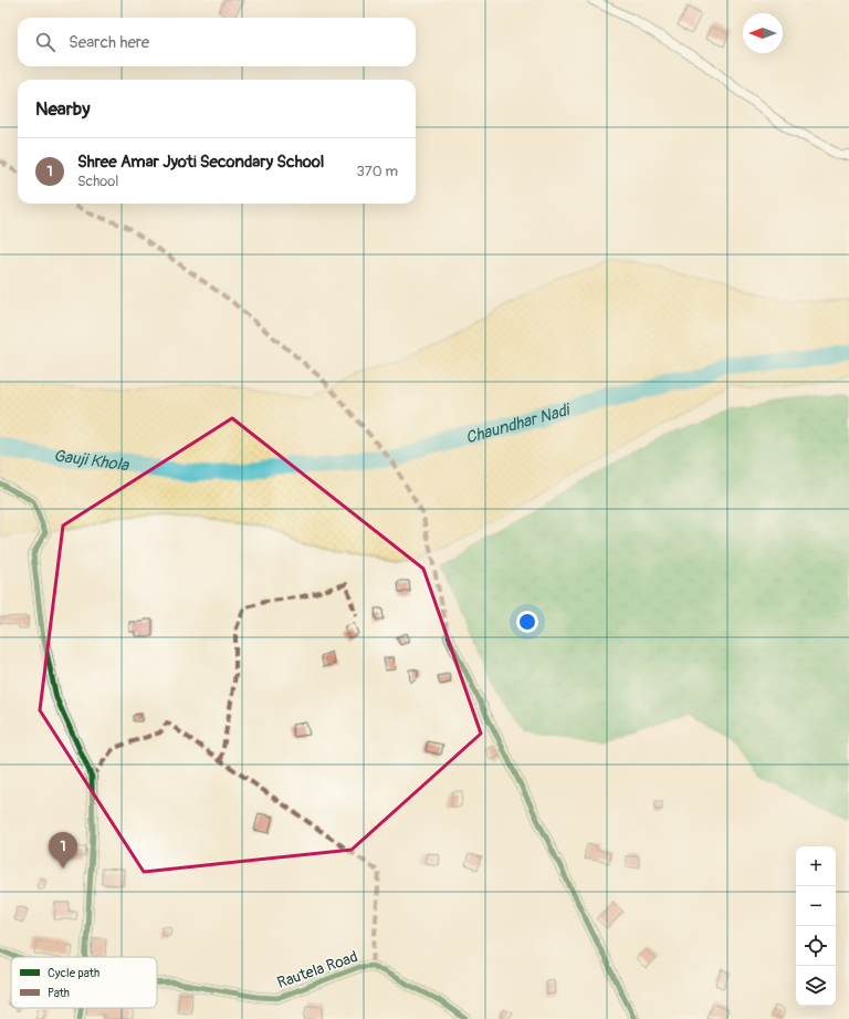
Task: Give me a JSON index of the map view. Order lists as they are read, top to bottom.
{
  "streets": {
    "street": ["Rautela Road"]
  },
  "water": ["Chaundhar Nadi", "Gauji Khola"],
  "legend": ["Cycle path", "Path"],
  "north": "left",
  "page": {
    "search": "Search here",
    "heading": "Nearby",
    "list": [
      {
        "mark": "1",
        "name": "Shree Amar Jyoti Secondary School",
        "note": "School",
        "value": "370 m"
      }
    ],
    "pins": "1",
    "map_buttons": ["+", "−"]
  }
}
